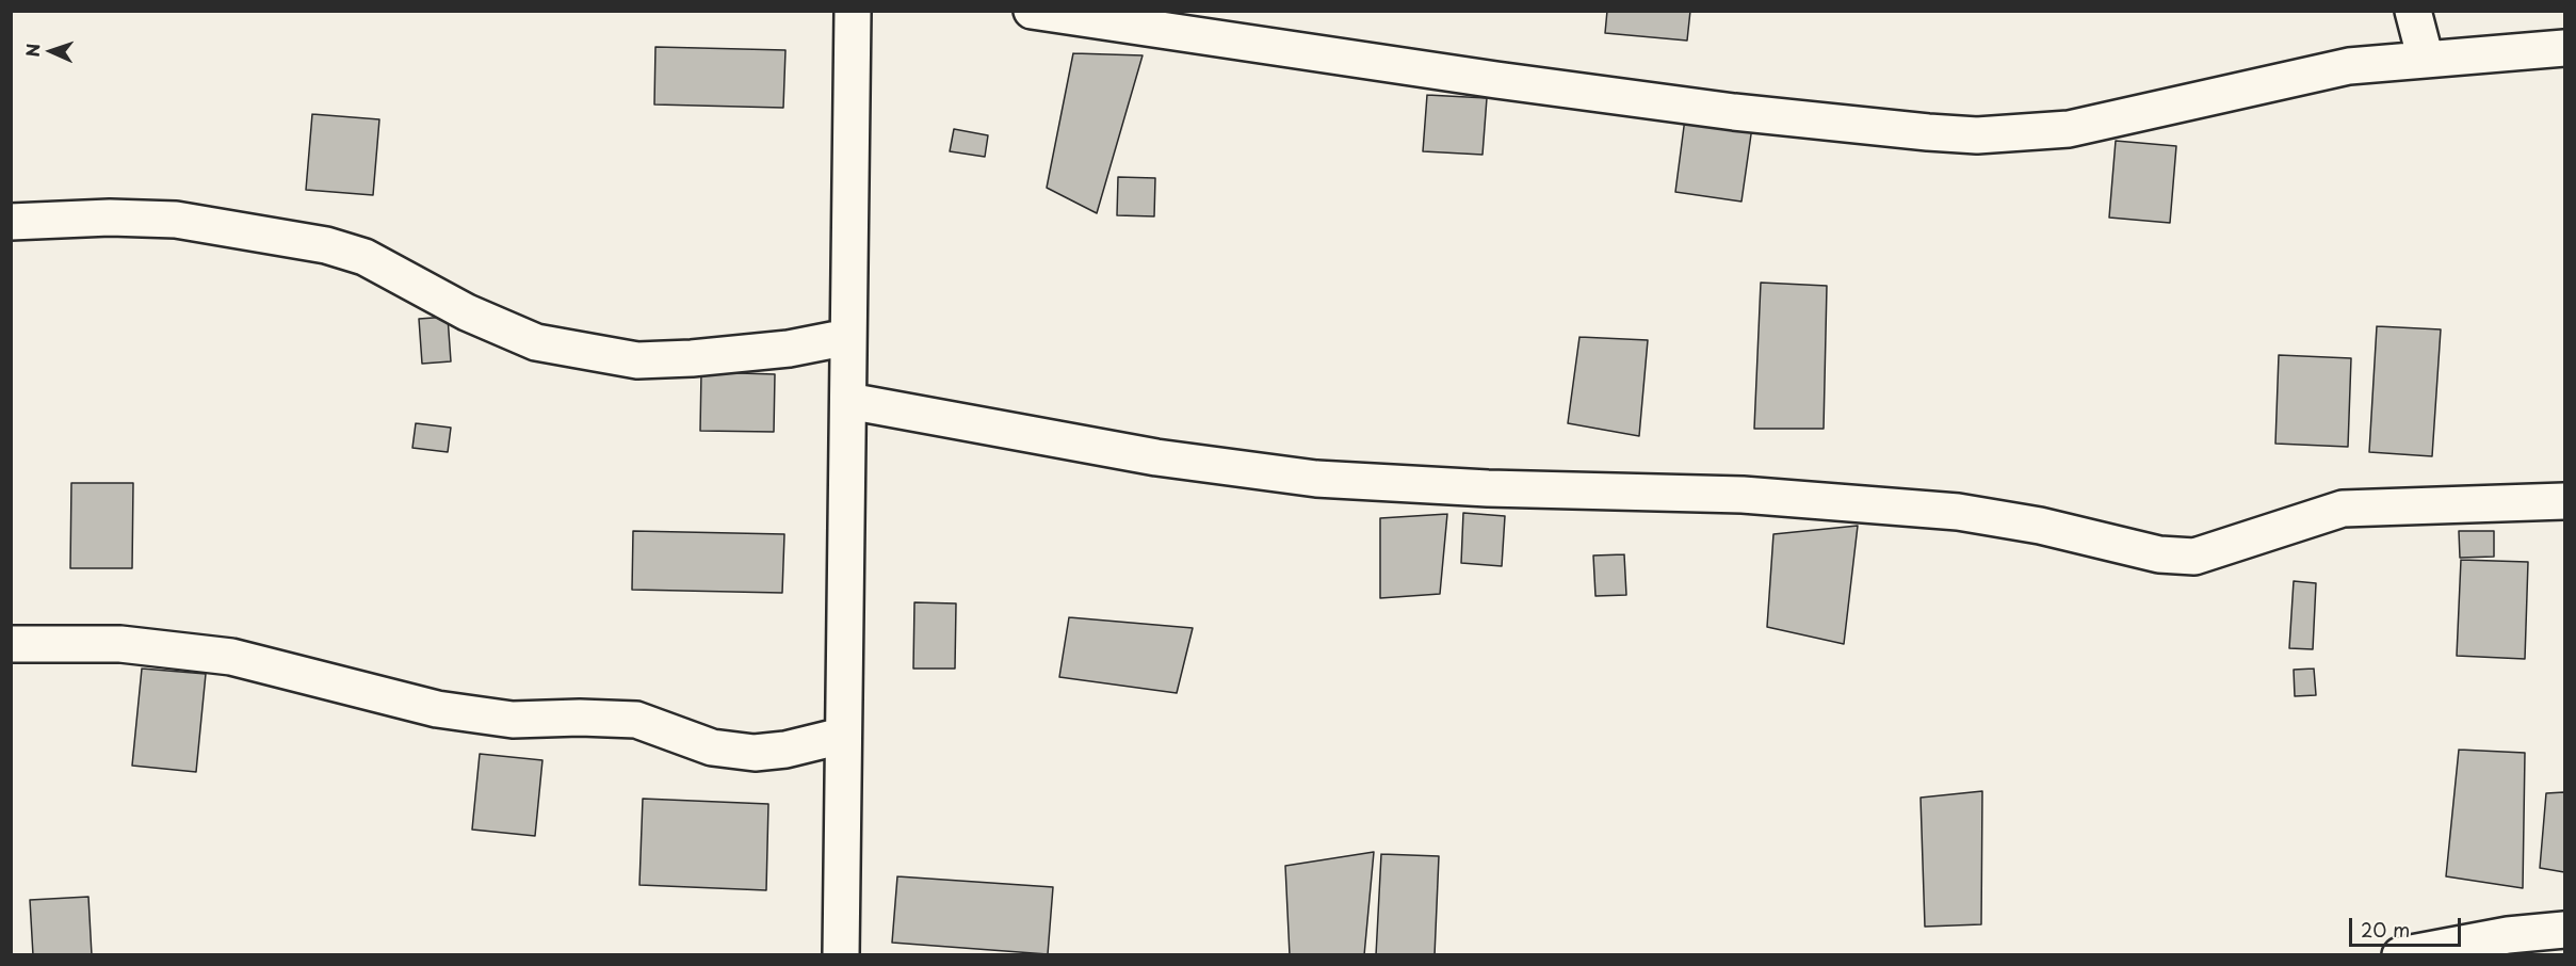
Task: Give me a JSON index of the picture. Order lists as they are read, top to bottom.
{
  "scale_bar": "20 m",
  "north": "left"
}
